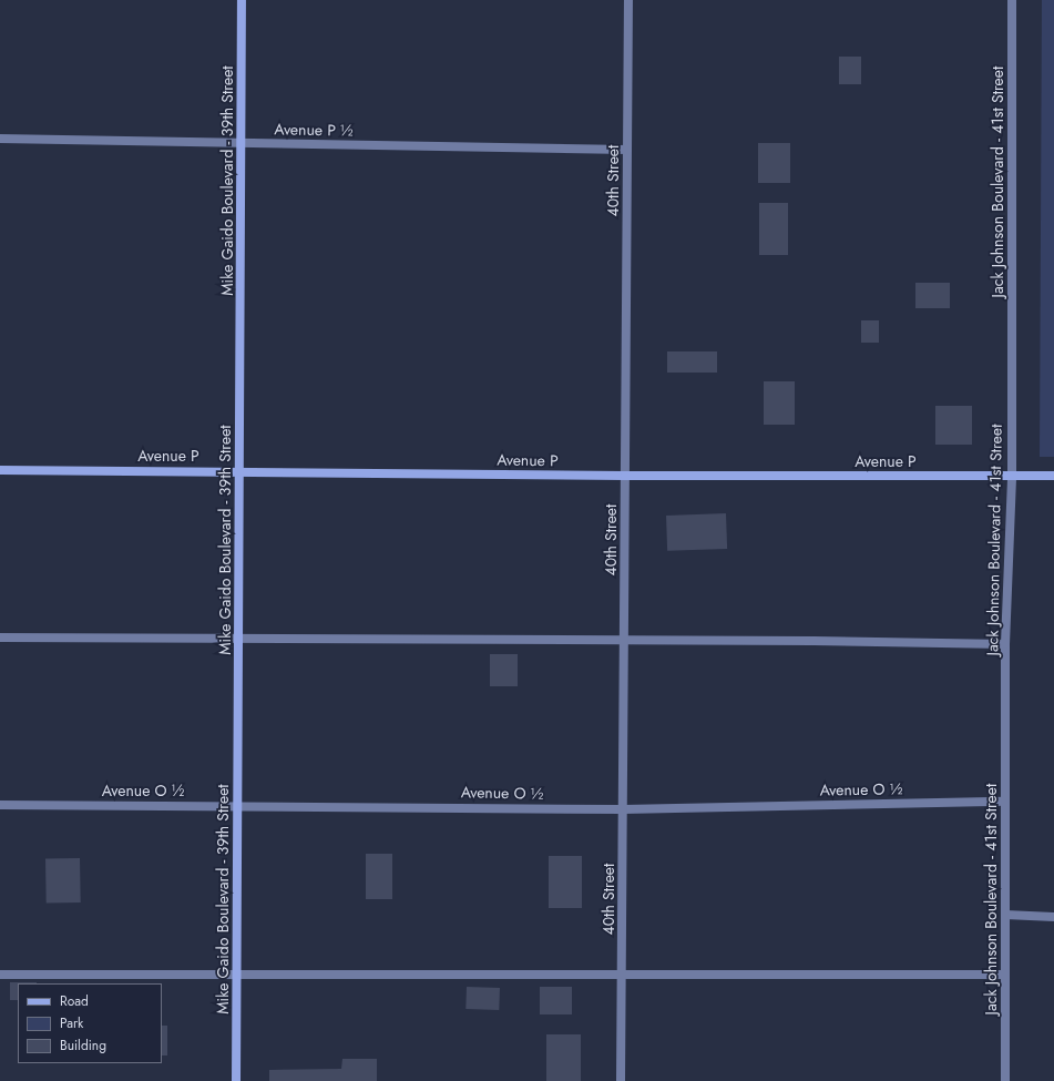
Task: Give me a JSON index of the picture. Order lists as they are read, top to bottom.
{
  "streets": {
    "main road": ["Mike Gaido Boulevard - 39th Street", "Avenue P"],
    "street": [
      "Avenue P ½",
      "40th Street",
      "Jack Johnson Boulevard - 41st Street",
      "Avenue O ½"
    ]
  },
  "crossings": [
    ["Avenue P ½", "Mike Gaido Boulevard - 39th Street"],
    ["Avenue P ½", "40th Street"],
    ["Mike Gaido Boulevard - 39th Street", "Avenue P"],
    ["Mike Gaido Boulevard - 39th Street", "Avenue O ½"],
    ["40th Street", "Avenue P"],
    ["40th Street", "Avenue O ½"],
    ["Jack Johnson Boulevard - 41st Street", "Avenue P"],
    ["Jack Johnson Boulevard - 41st Street", "Avenue O ½"]
  ],
  "legend": ["Road", "Park", "Building"]
}
